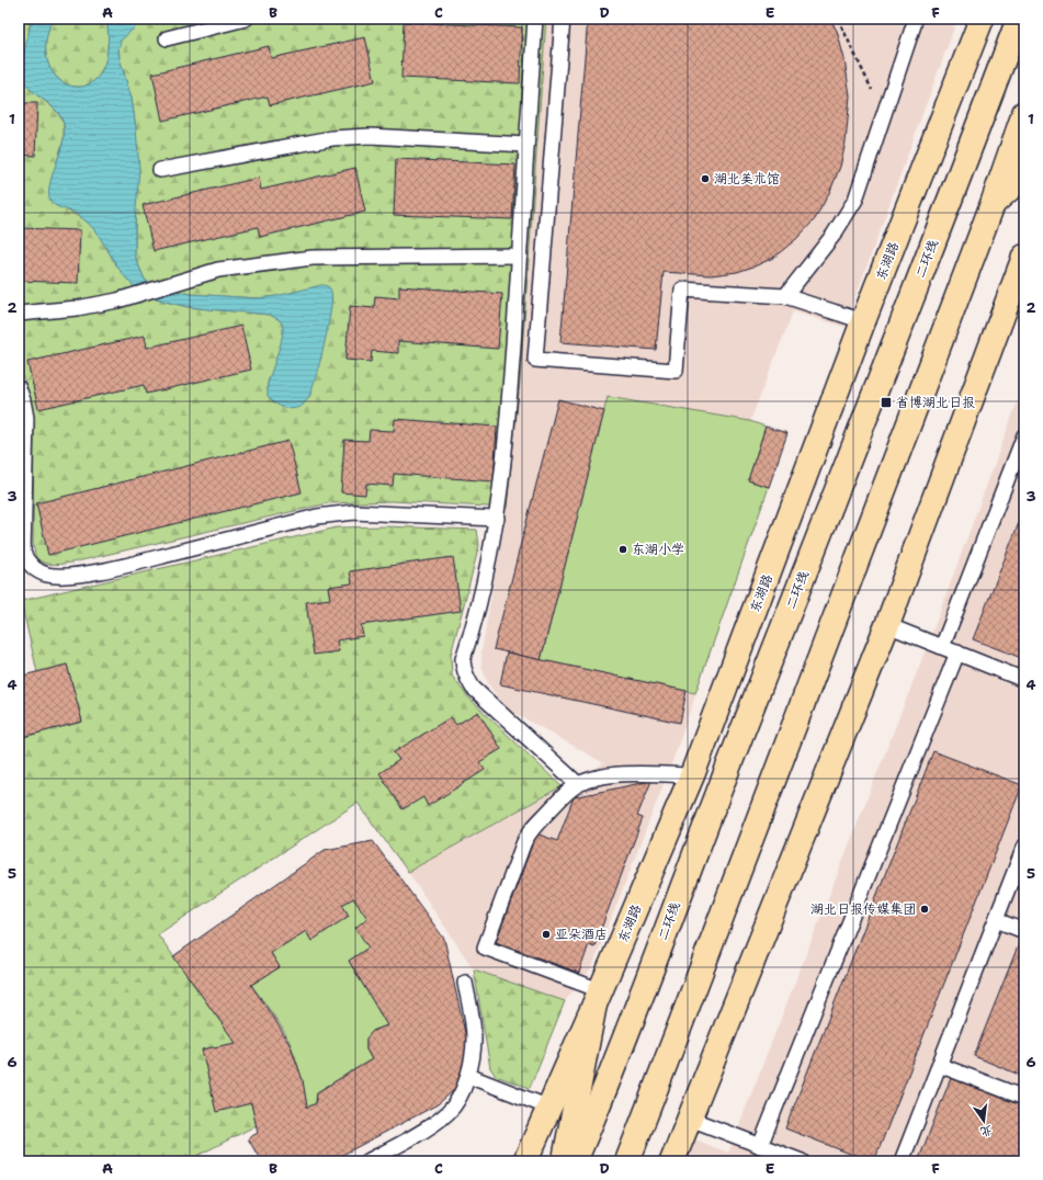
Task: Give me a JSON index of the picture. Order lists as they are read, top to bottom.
{
  "streets": {
    "main road": ["二环线", "东湖路"]
  },
  "places": {
    "other": [
      "湖北美术馆",
      "东湖小学",
      "湖北日报传媒集团",
      "亚朵酒店"
    ],
    "transit": ["省博湖北日报"]
  },
  "north": "bottom",
  "grid": {
    "columns": [
      "A",
      "B",
      "C",
      "D",
      "E",
      "F"
    ],
    "rows": [
      "1",
      "2",
      "3",
      "4",
      "5",
      "6"
    ]
  }
}
